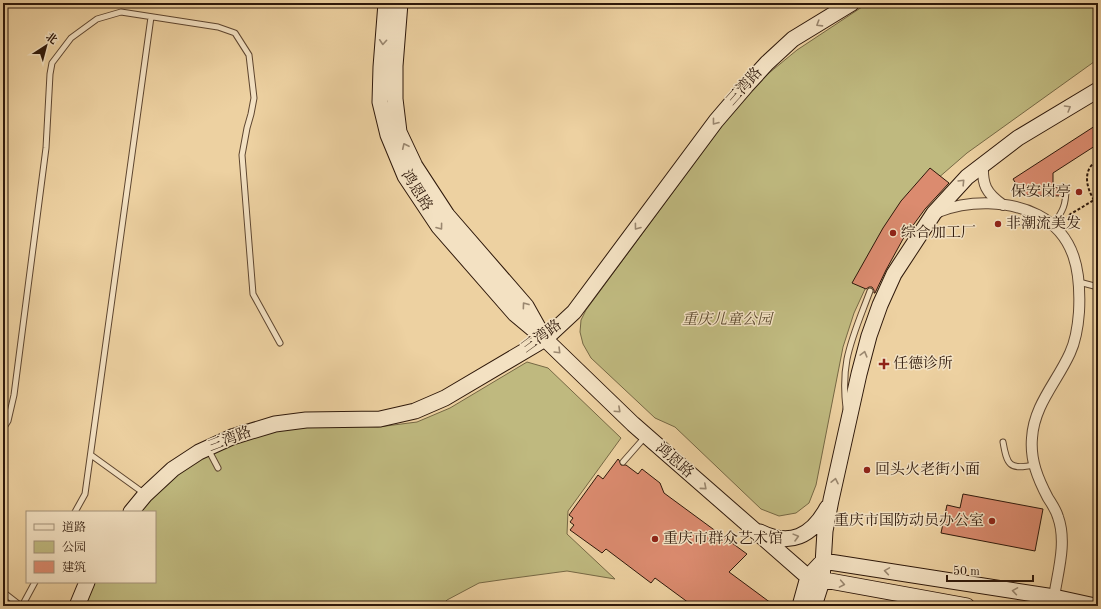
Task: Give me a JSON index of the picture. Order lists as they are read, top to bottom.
{
  "streets": {
    "main road": ["三湾路", "鸿恩路"]
  },
  "crossings": [
    ["三湾路", "鸿恩路"]
  ],
  "one_way": ["三湾路"],
  "parks": ["重庆儿童公园"],
  "places": {
    "other": [
      "保安岗亭",
      "非潮流美发",
      "综合加工厂",
      "回头火老街小面",
      "重庆市国防动员办公室",
      "重庆市群众艺术馆"
    ],
    "health": ["任德诊所"]
  },
  "legend": ["道路", "公园", "建筑"],
  "scale_bar": "50 m",
  "north": "top right"
}
